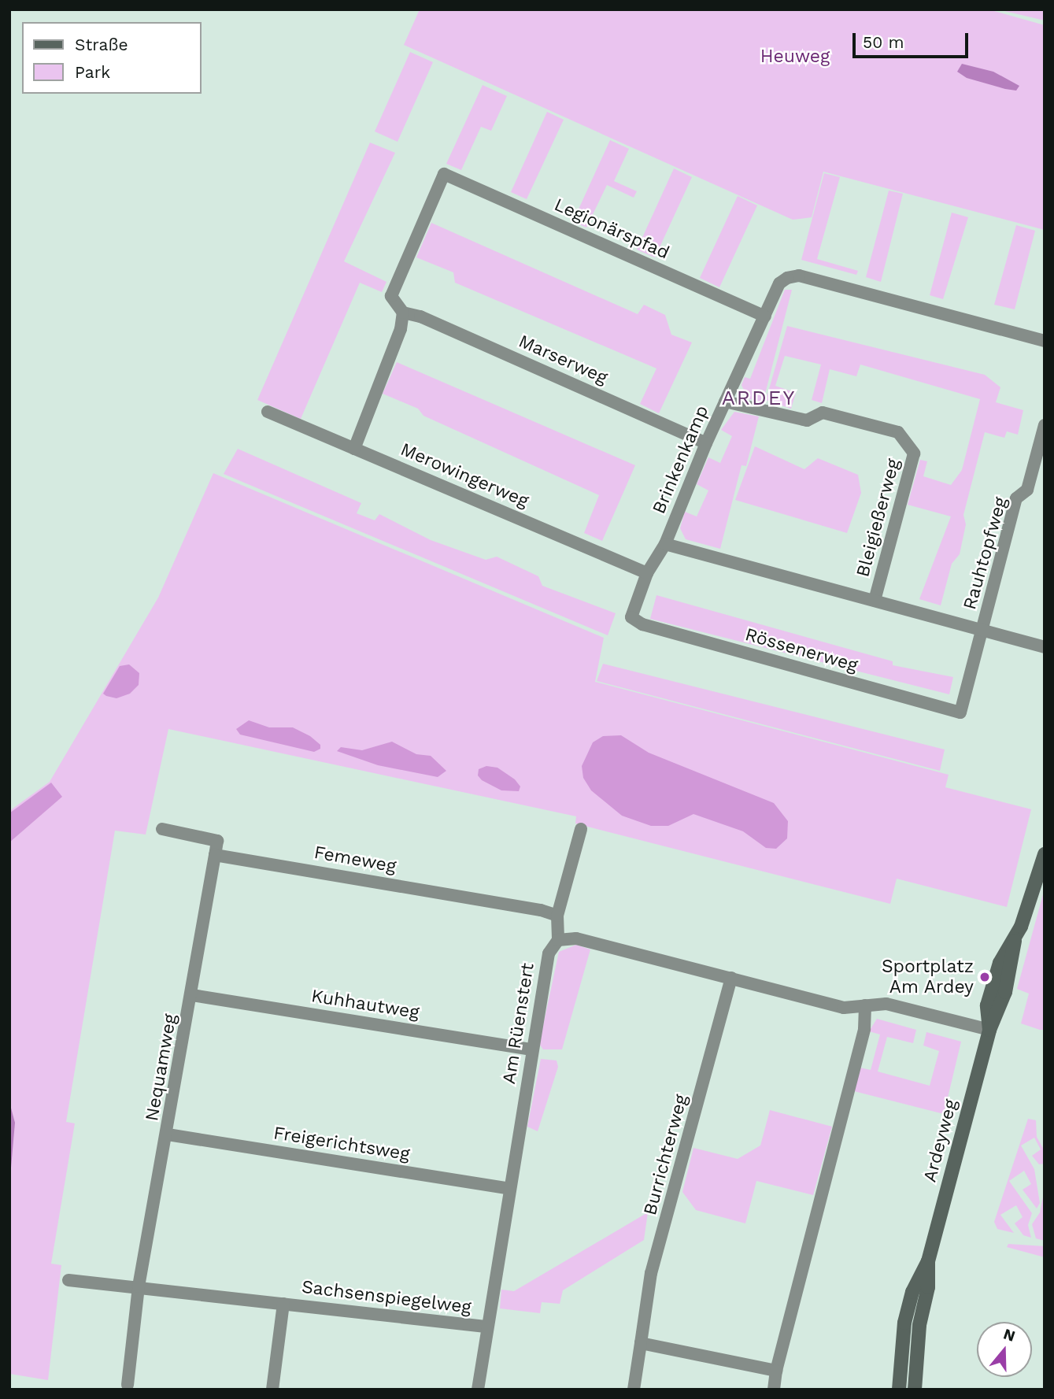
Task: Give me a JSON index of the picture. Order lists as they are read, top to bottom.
{
  "streets": {
    "main road": ["Ardeyweg"],
    "street": [
      "Legionärspfad",
      "Marserweg",
      "Brinkenkamp",
      "Merowingerweg",
      "Bleigießerweg",
      "Rauhtopfweg",
      "Rössenerweg",
      "Femeweg",
      "Kuhhautweg",
      "Am Rüenstert",
      "Nequamweg",
      "Freigerichtsweg",
      "Burrichterweg",
      "Sachsenspiegelweg"
    ]
  },
  "crossings": [
    ["Legionärspfad", "Marserweg"],
    ["Legionärspfad", "Brinkenkamp"],
    ["Marserweg", "Brinkenkamp"],
    ["Brinkenkamp", "Bleigießerweg"],
    ["Brinkenkamp", "Rauhtopfweg"],
    ["Brinkenkamp", "Rössenerweg"],
    ["Merowingerweg", "Rössenerweg"],
    ["Rauhtopfweg", "Rössenerweg"],
    ["Femeweg", "Nequamweg"],
    ["Kuhhautweg", "Am Rüenstert"],
    ["Kuhhautweg", "Nequamweg"],
    ["Am Rüenstert", "Freigerichtsweg"],
    ["Am Rüenstert", "Sachsenspiegelweg"],
    ["Nequamweg", "Freigerichtsweg"],
    ["Nequamweg", "Sachsenspiegelweg"]
  ],
  "districts": ["ARDEY"],
  "parks": ["Heuweg"],
  "places": ["Sportplatz Am Ardey"],
  "legend": ["Straße", "Park"],
  "scale_bar": "50 m",
  "north": "top"
}
